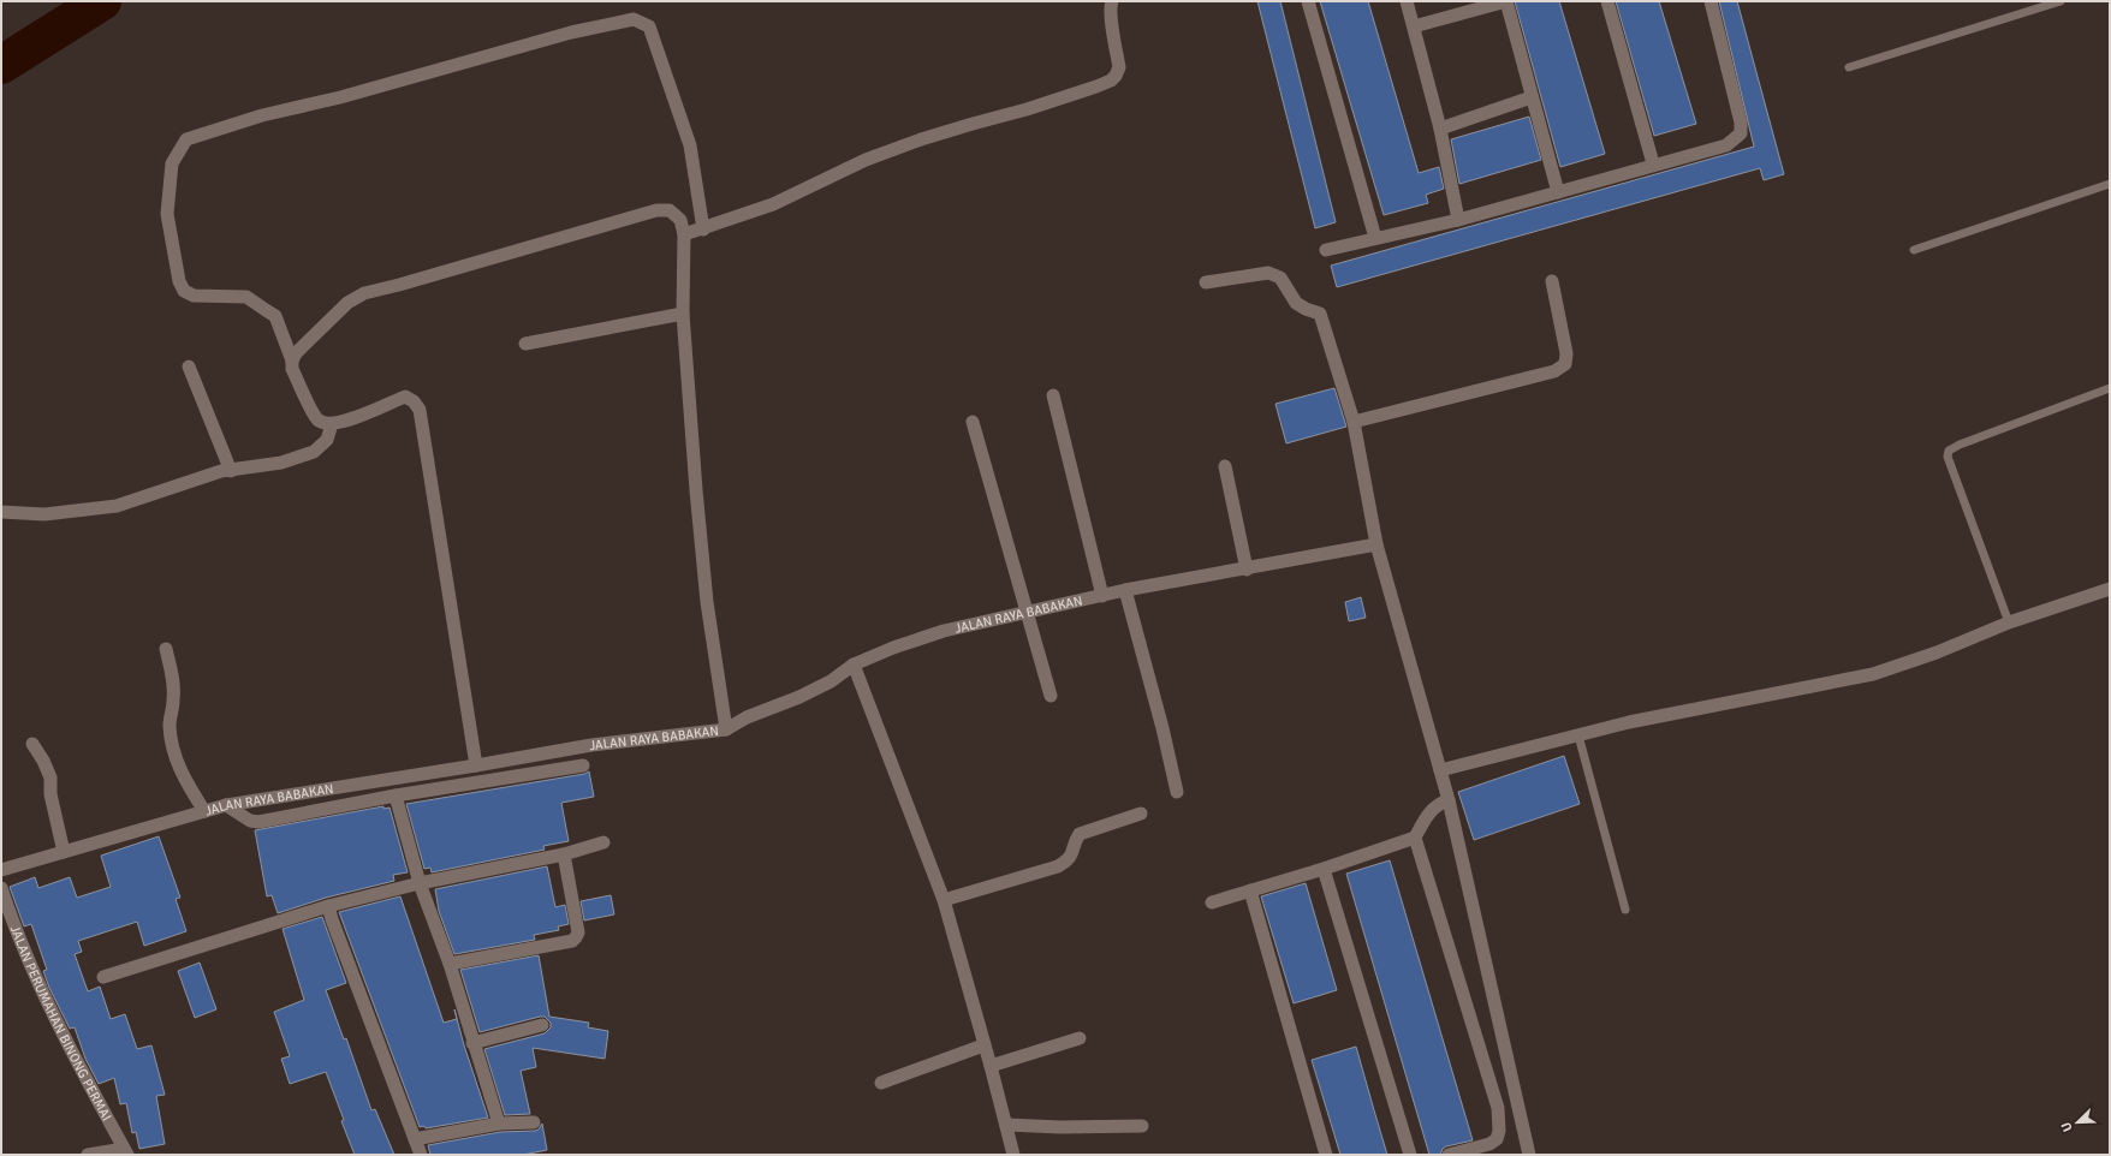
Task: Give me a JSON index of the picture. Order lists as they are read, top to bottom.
{
  "streets": {
    "street": ["JALAN RAYA BABAKAN", "JALAN PERUMAHAN BINONG PERMAI"]
  },
  "north": "bottom left"
}
